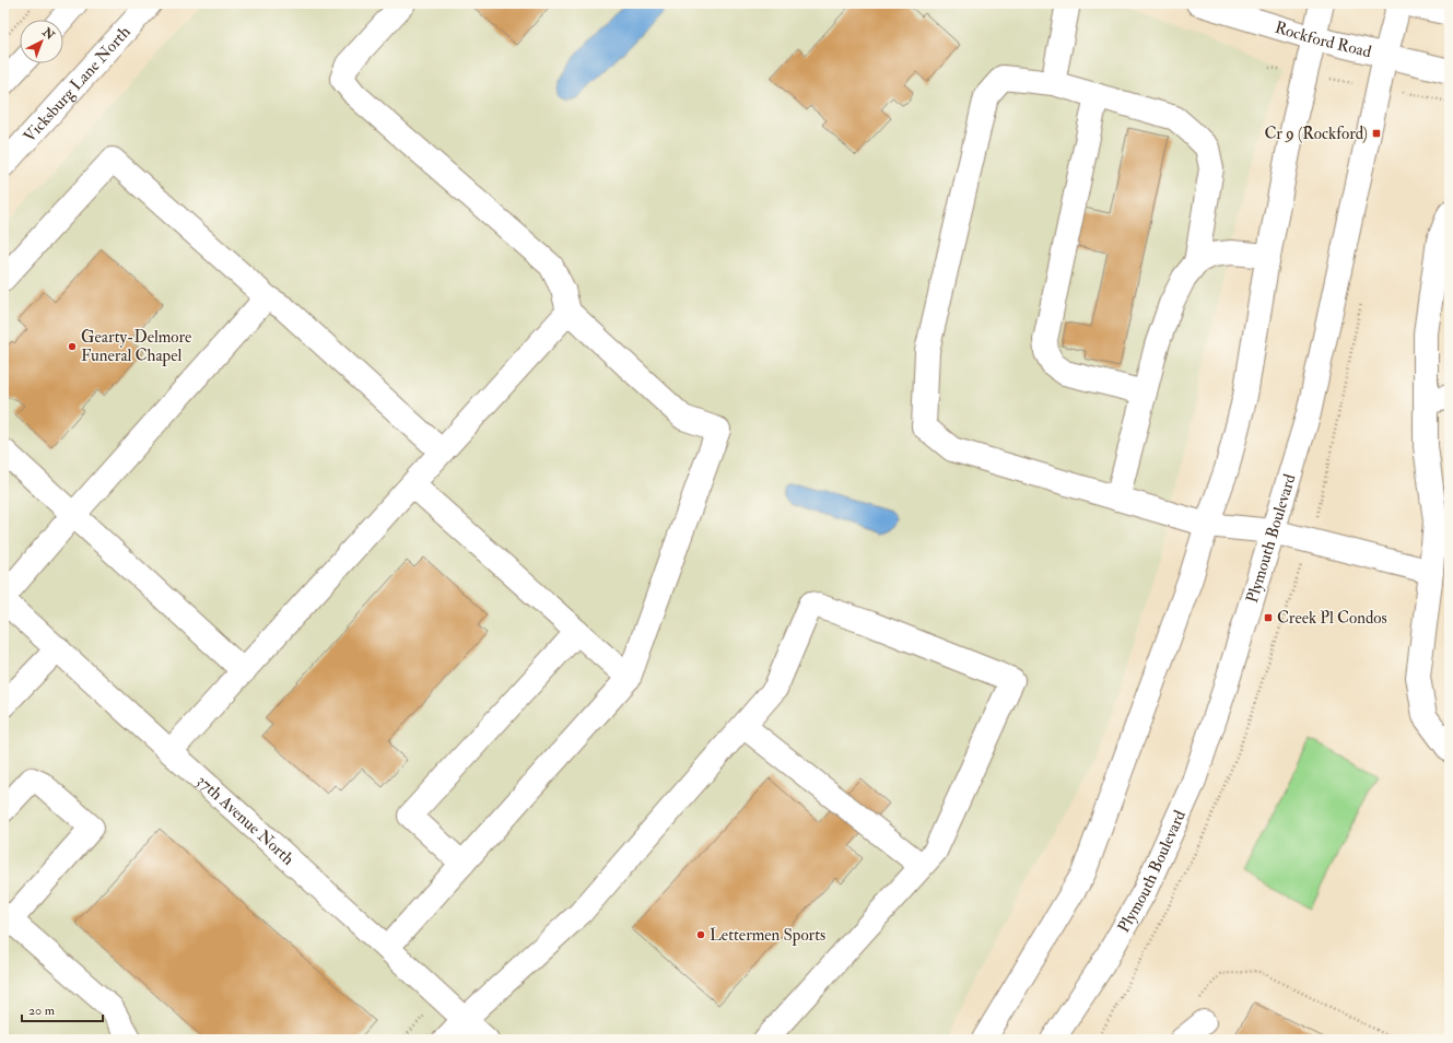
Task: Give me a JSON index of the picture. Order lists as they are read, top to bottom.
{
  "streets": {
    "street": [
      "Rockford Road",
      "Vicksburg Lane North",
      "Plymouth Boulevard",
      "37th Avenue North"
    ]
  },
  "crossings": [
    ["Rockford Road", "Plymouth Boulevard"]
  ],
  "places": {
    "transit": ["Cr 9 (Rockford)", "Creek Pl Condos"],
    "other": ["Gearty-Delmore Funeral Chapel", "Lettermen Sports"]
  },
  "scale_bar": "20 m",
  "north": "top right"
}
